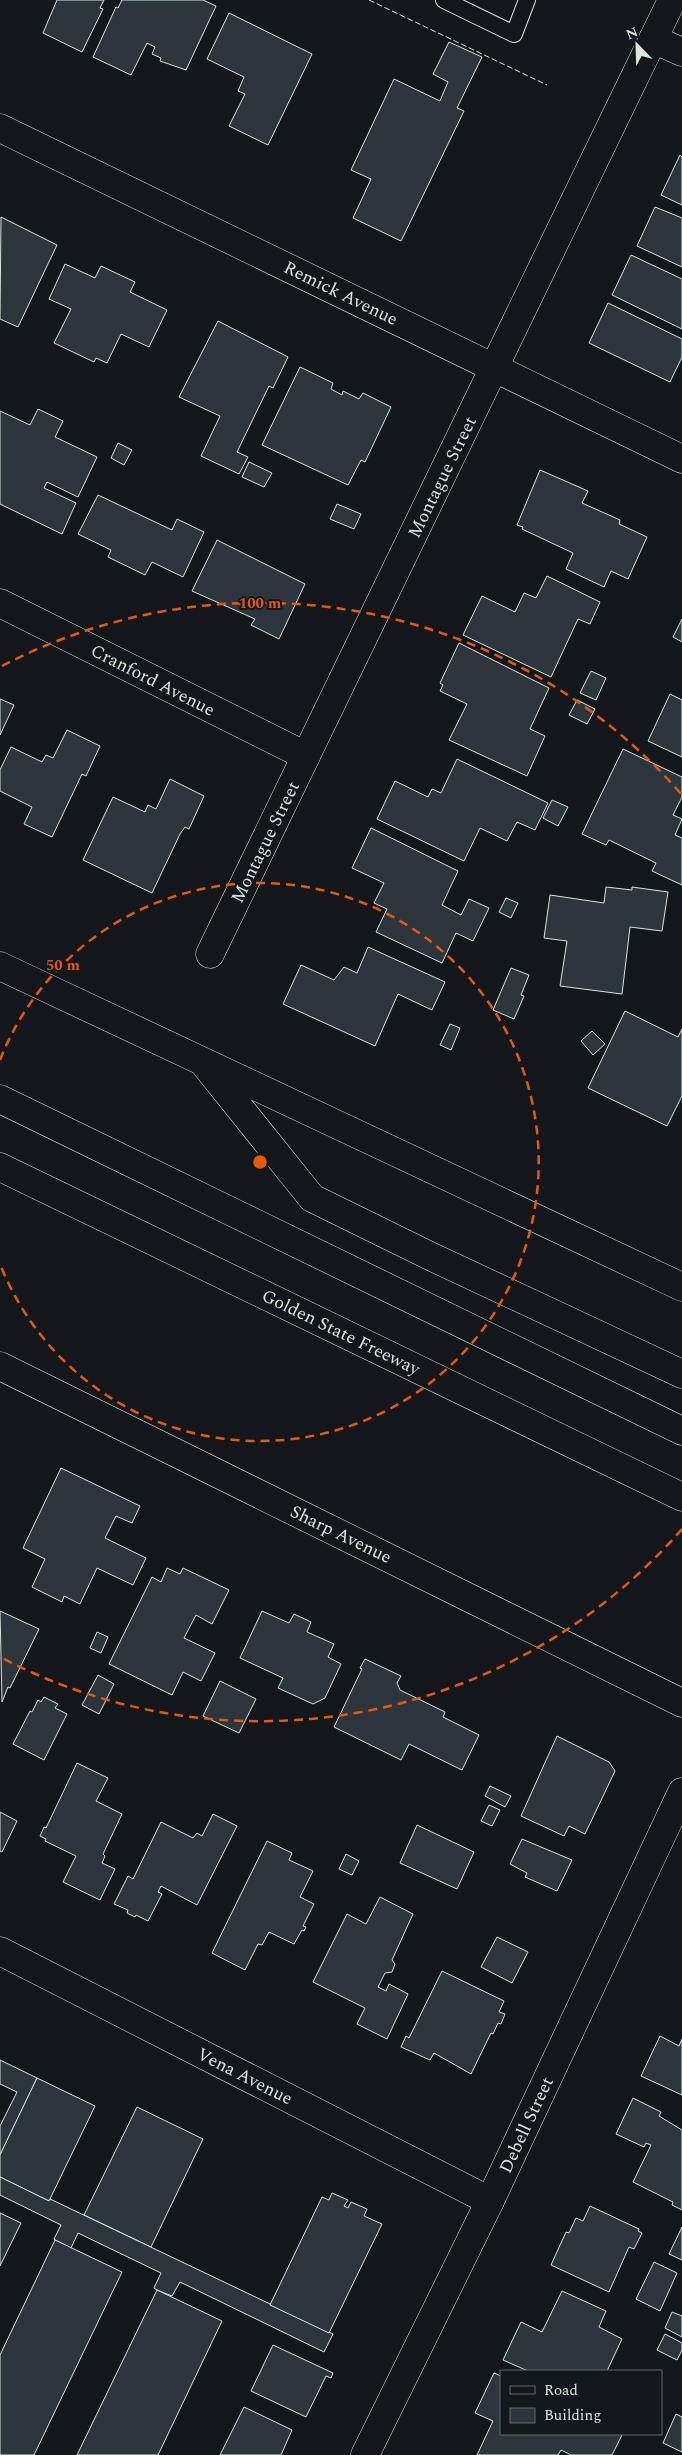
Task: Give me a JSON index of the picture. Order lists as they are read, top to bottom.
{
  "streets": {
    "main road": [
      "Remick Avenue",
      "Montague Street",
      "Cranford Avenue",
      "Golden State Freeway",
      "Sharp Avenue",
      "Vena Avenue",
      "Debell Street"
    ]
  },
  "crossings": [
    ["Remick Avenue", "Montague Street"],
    ["Montague Street", "Cranford Avenue"],
    ["Vena Avenue", "Debell Street"]
  ],
  "legend": ["Road", "Building"],
  "north": "top left",
  "rings": ["100 m", "50 m"]
}
